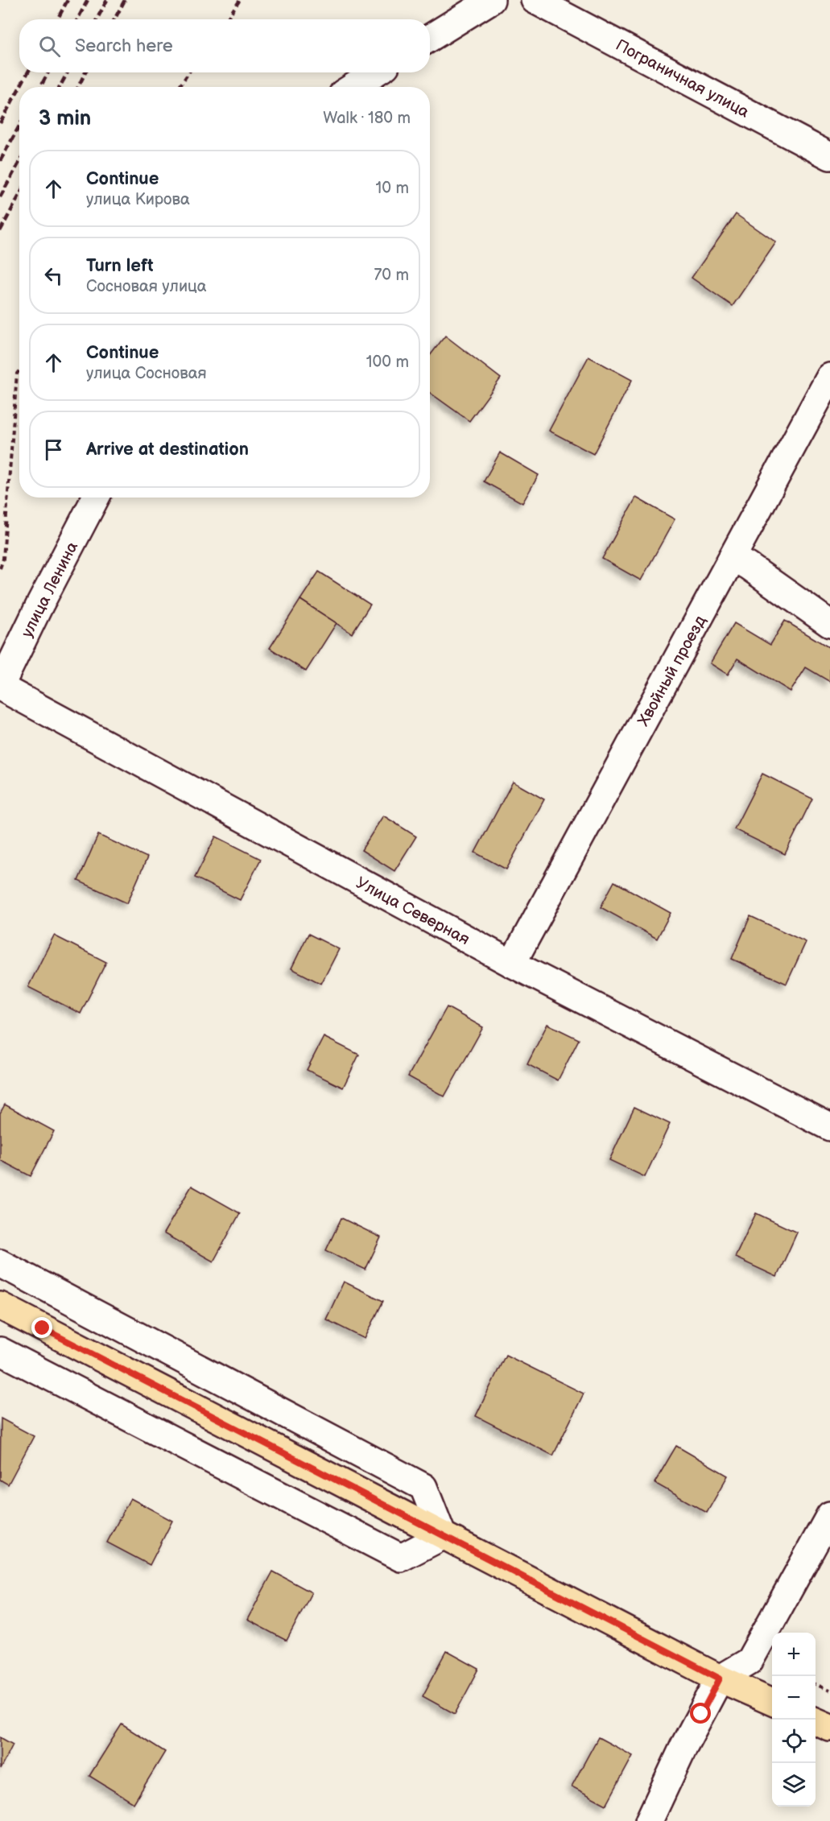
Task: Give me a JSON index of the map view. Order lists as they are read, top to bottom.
{
  "streets": {
    "street": [
      "Пограничная улица",
      "улица Ленина",
      "Хвойный проезд",
      "Улица Северная"
    ]
  },
  "crossings": [
    ["улица Ленина", "Улица Северная"],
    ["Хвойный проезд", "Улица Северная"]
  ],
  "page": {
    "search": "Search here",
    "heading": ["3 min", "Walk · 180 m"],
    "list": [
      ["Continue", "улица Кирова", "10 m"],
      ["Turn left", "Сосновая улица", "70 m"],
      ["Continue", "улица Сосновая", "100 m"],
      "Arrive at destination"
    ],
    "map_buttons": ["+", "−"]
  }
}
